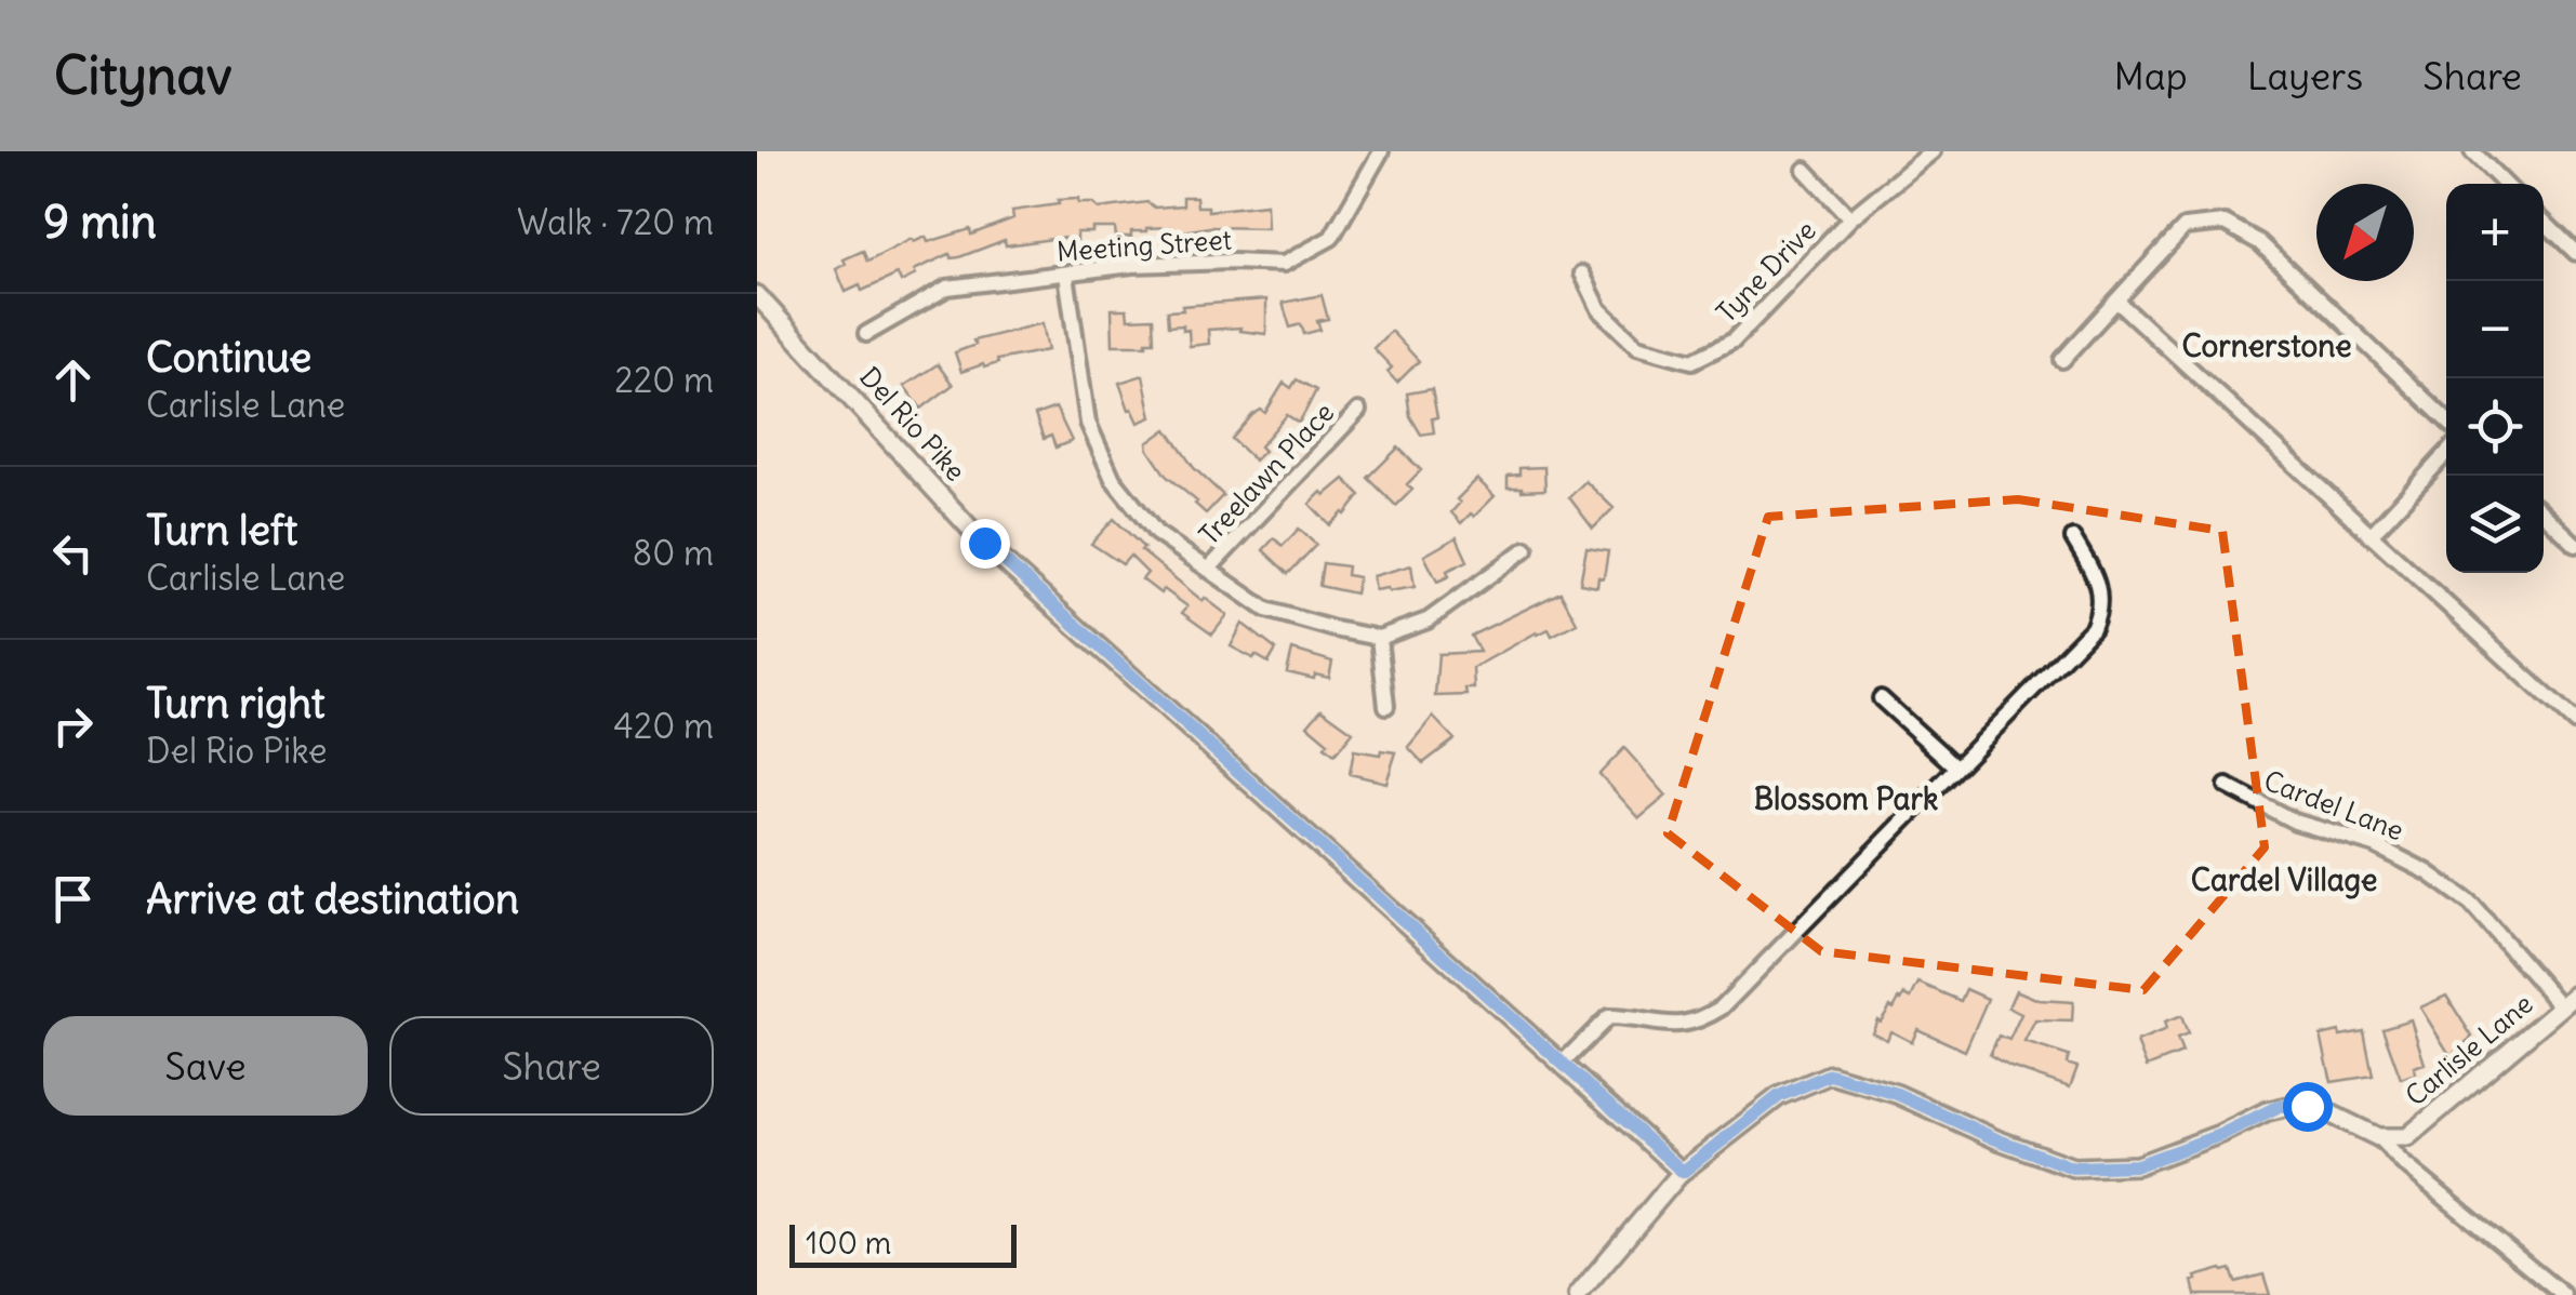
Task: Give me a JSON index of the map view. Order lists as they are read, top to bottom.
{
  "streets": {
    "street": [
      "Meeting Street",
      "Tyne Drive",
      "Del Rio Pike",
      "Treelawn Place",
      "Cardel Lane",
      "Carlisle Lane"
    ]
  },
  "crossings": [
    ["Cardel Lane", "Carlisle Lane"]
  ],
  "districts": ["Cornerstone", "Blossom Park", "Cardel Village"],
  "scale_bar": "100 m",
  "north": "bottom left",
  "page": {
    "header": "Citynav",
    "nav": ["Map", "Layers", "Share"],
    "heading": ["9 min", "Walk · 720 m"],
    "map_buttons": ["+", "−"],
    "list": [
      ["Continue", "Carlisle Lane", "220 m"],
      ["Turn left", "Carlisle Lane", "80 m"],
      ["Turn right", "Del Rio Pike", "420 m"],
      "Arrive at destination"
    ],
    "buttons": ["Save", "Share"],
    "scale": "100 m"
  }
}
